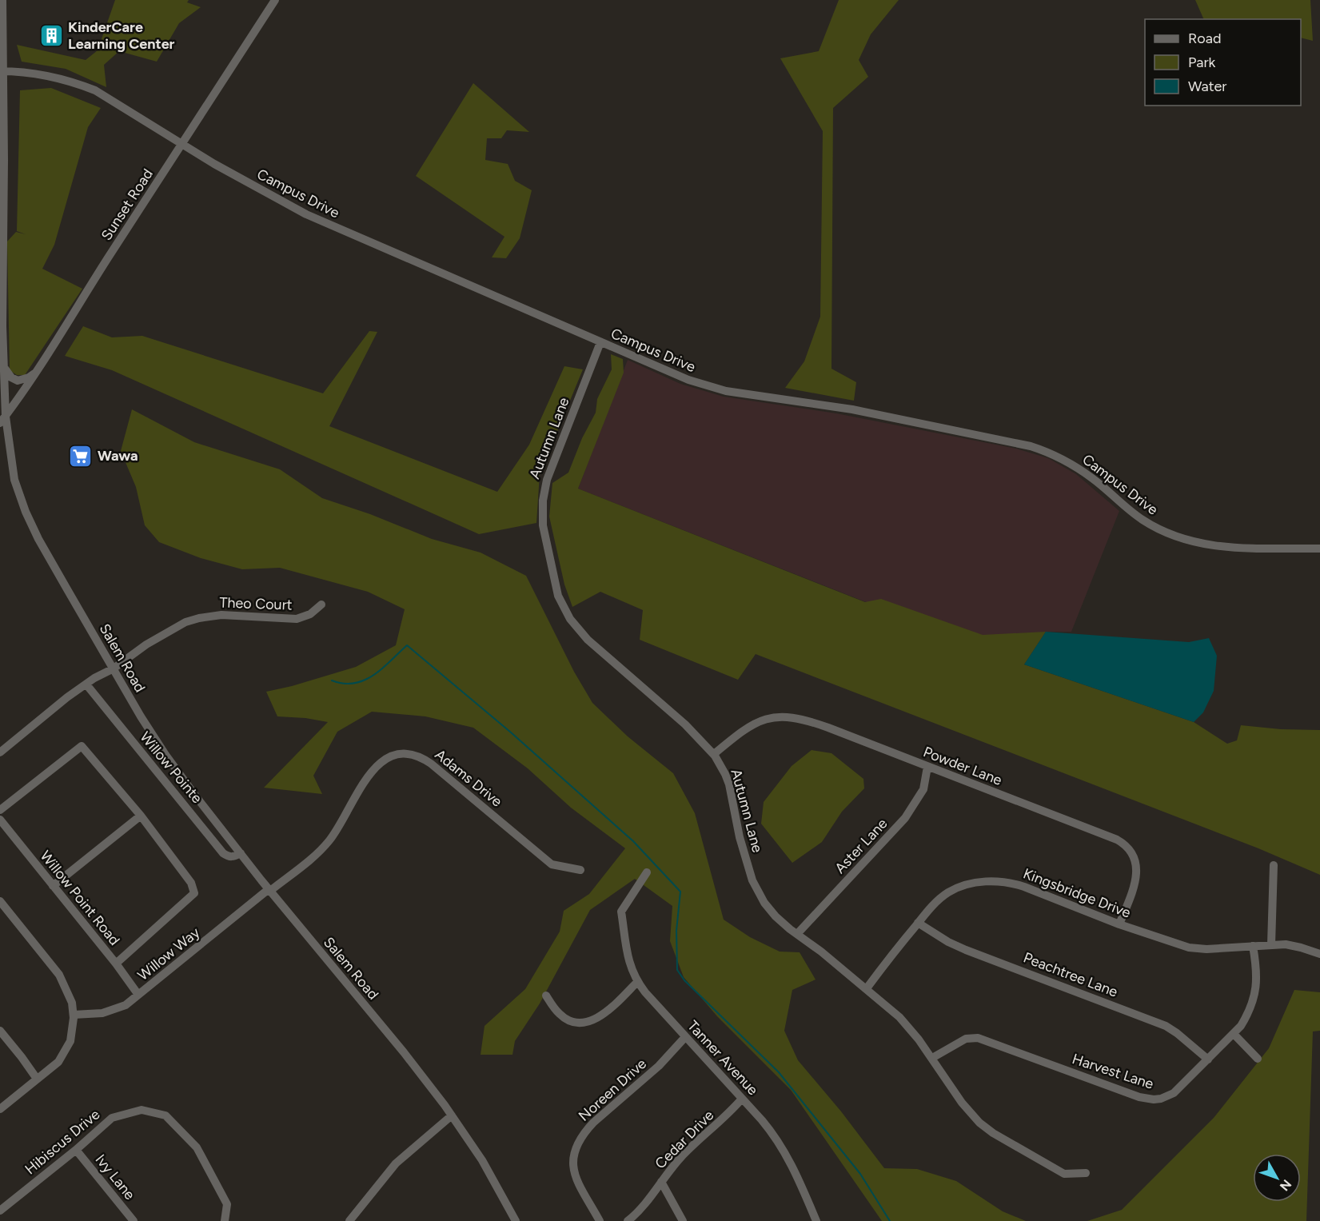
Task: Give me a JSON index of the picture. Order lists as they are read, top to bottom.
{
  "streets": {
    "street": [
      "Campus Drive",
      "Sunset Road",
      "Autumn Lane",
      "Theo Court",
      "Salem Road",
      "Powder Lane",
      "Willow Pointe",
      "Adams Drive",
      "Aster Lane",
      "Kingsbridge Drive",
      "Willow Point Road",
      "Willow Way",
      "Peachtree Lane",
      "Tanner Avenue",
      "Harvest Lane",
      "Noreen Drive",
      "Cedar Drive",
      "Hibiscus Drive",
      "Ivy Lane"
    ]
  },
  "crossings": [
    ["Campus Drive", "Sunset Road"],
    ["Campus Drive", "Autumn Lane"],
    ["Campus Drive", "Salem Road"],
    ["Sunset Road", "Salem Road"],
    ["Autumn Lane", "Powder Lane"],
    ["Autumn Lane", "Aster Lane"],
    ["Autumn Lane", "Kingsbridge Drive"],
    ["Autumn Lane", "Harvest Lane"],
    ["Theo Court", "Salem Road"],
    ["Theo Court", "Willow Pointe"],
    ["Salem Road", "Willow Pointe"],
    ["Salem Road", "Adams Drive"],
    ["Salem Road", "Willow Way"],
    ["Powder Lane", "Aster Lane"],
    ["Powder Lane", "Kingsbridge Drive"],
    ["Adams Drive", "Willow Way"],
    ["Kingsbridge Drive", "Peachtree Lane"],
    ["Kingsbridge Drive", "Harvest Lane"],
    ["Willow Point Road", "Willow Way"],
    ["Peachtree Lane", "Harvest Lane"],
    ["Tanner Avenue", "Noreen Drive"],
    ["Tanner Avenue", "Cedar Drive"],
    ["Hibiscus Drive", "Ivy Lane"]
  ],
  "places": {
    "building": ["KinderCare Learning Center"],
    "supermarket": ["Wawa"]
  },
  "legend": ["Road", "Park", "Water"],
  "north": "bottom right"
}
